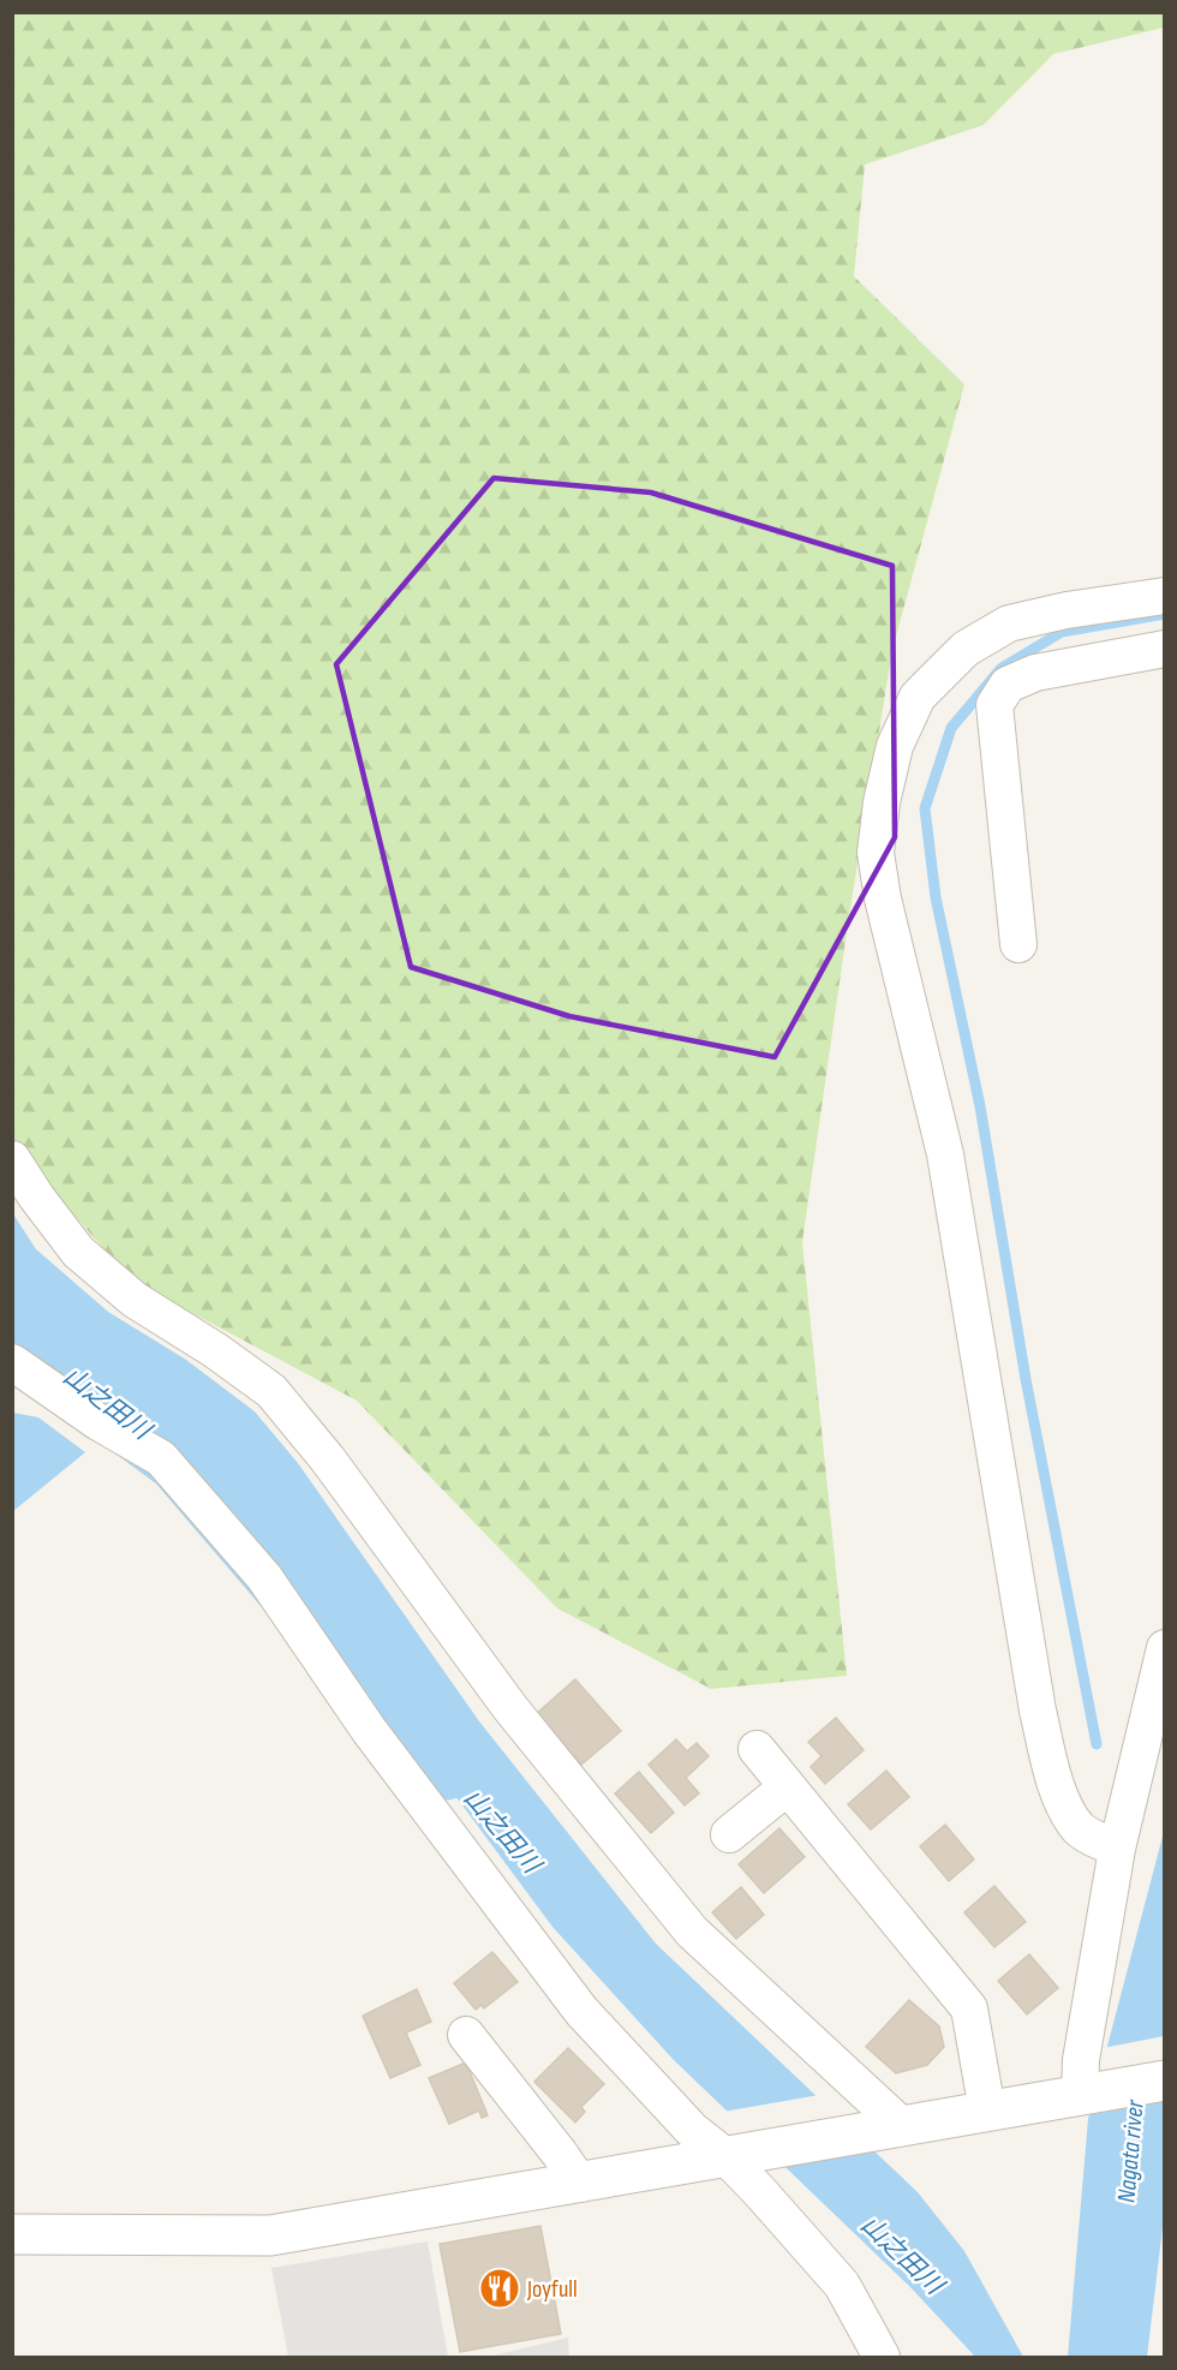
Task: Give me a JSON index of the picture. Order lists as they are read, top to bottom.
{
  "water": ["山之田川", "Nagata river"],
  "places": {
    "restaurant": ["Joyfull"]
  }
}
